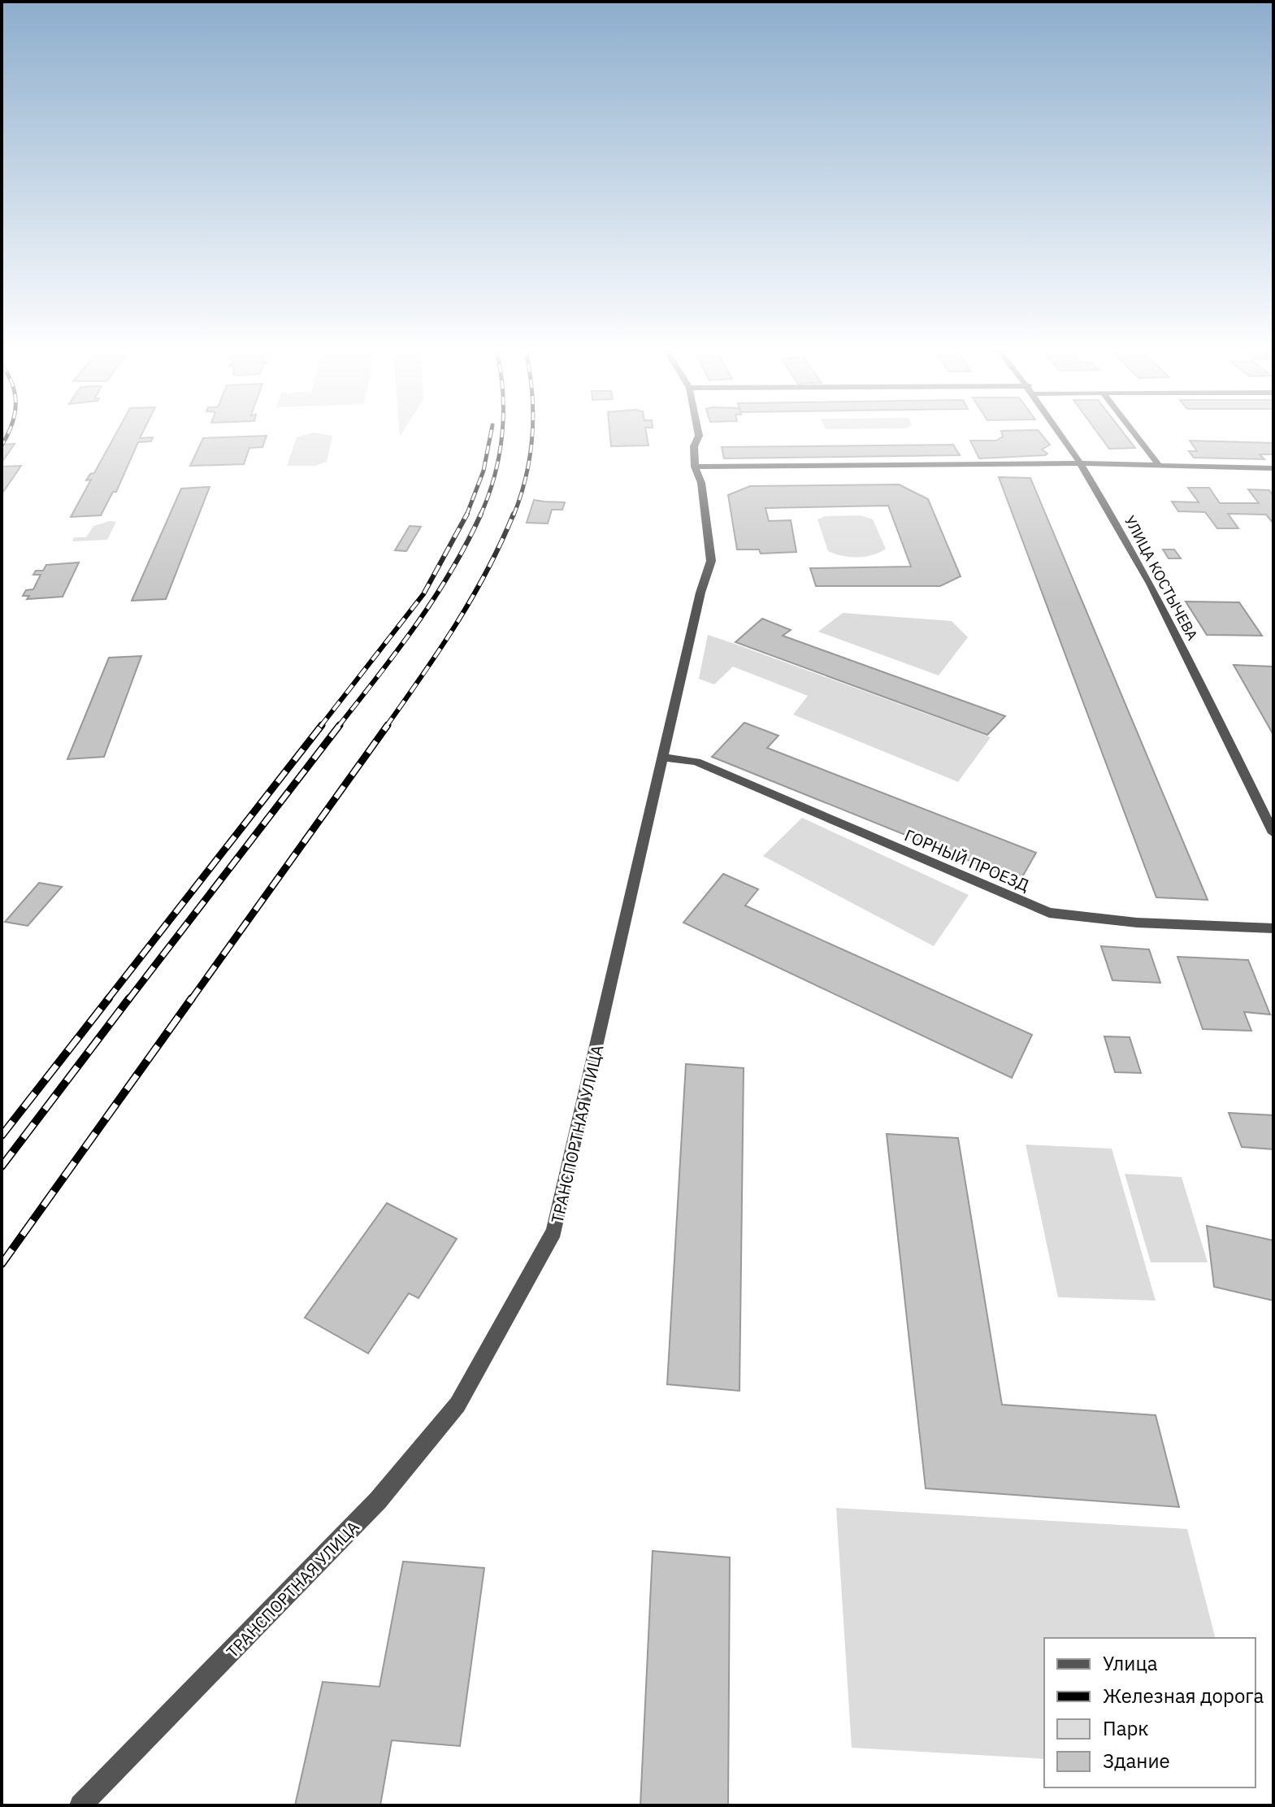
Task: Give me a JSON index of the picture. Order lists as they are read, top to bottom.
{
  "streets": {
    "street": ["УЛИЦА КОСТЫЧЕВА", "ГОРНЫЙ ПРОЕЗД", "ТРАНСПОРТНАЯ УЛИЦА"]
  },
  "crossings": [
    ["ГОРНЫЙ ПРОЕЗД", "ТРАНСПОРТНАЯ УЛИЦА"]
  ],
  "legend": [
    "Улица",
    "Железная дорога",
    "Парк",
    "Здание"
  ]
}
